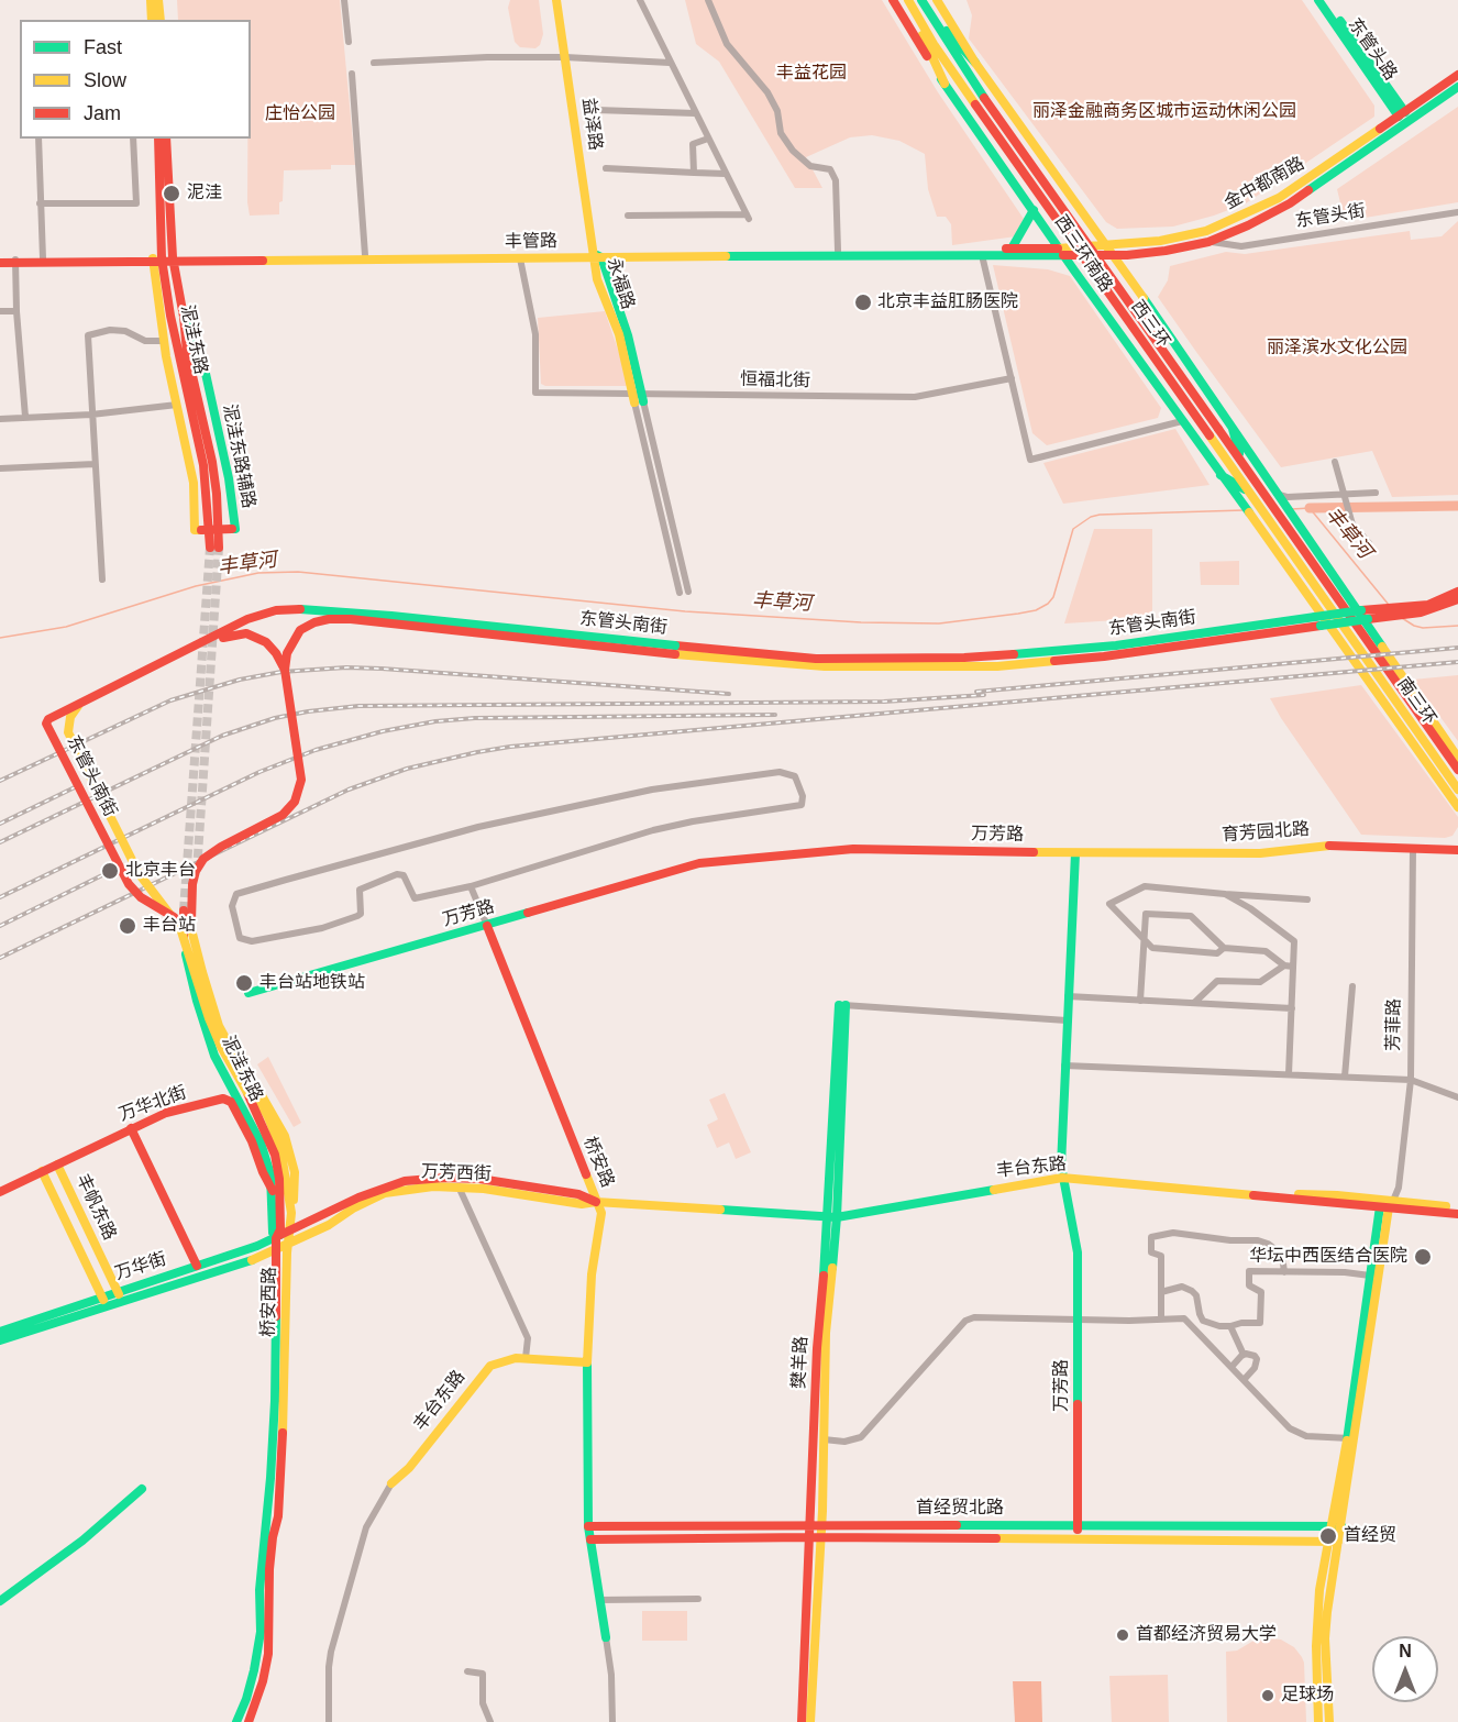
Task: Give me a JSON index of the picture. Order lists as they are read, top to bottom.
{
  "streets": {
    "main road": [
      "东管头路",
      "益泽路",
      "金中都南路",
      "丰管路",
      "西三环南路",
      "永福路",
      "西三环",
      "泥洼东路",
      "泥洼东路辅路",
      "东管头南街",
      "南三环",
      "育芳园北路",
      "万芳路",
      "芳菲路",
      "万华北街",
      "桥安路",
      "丰台东路",
      "万芳西街",
      "丰帆东路",
      "万华街",
      "桥安西路",
      "樊羊路",
      "首经贸北路"
    ],
    "street": ["东管头街", "恒福北街"]
  },
  "crossings": [
    ["东管头路", "金中都南路"],
    ["益泽路", "丰管路"],
    ["益泽路", "永福路"],
    ["金中都南路", "东管头街"],
    ["金中都南路", "丰管路"],
    ["金中都南路", "西三环南路"],
    ["丰管路", "西三环南路"],
    ["丰管路", "永福路"],
    ["丰管路", "泥洼东路"],
    ["丰管路", "恒福北街"],
    ["丰管路", "泥洼东路辅路"],
    ["永福路", "恒福北街"],
    ["西三环", "南三环"],
    ["泥洼东路", "泥洼东路辅路"],
    ["泥洼东路", "万华北街"],
    ["泥洼东路", "万华街"],
    ["泥洼东路", "桥安西路"],
    ["育芳园北路", "万芳路"],
    ["育芳园北路", "芳菲路"],
    ["万芳路", "桥安路"],
    ["万芳路", "丰台东路"],
    ["万芳路", "首经贸北路"],
    ["芳菲路", "丰台东路"],
    ["芳菲路", "首经贸北路"],
    ["万华北街", "丰帆东路"],
    ["桥安路", "万芳西街"],
    ["桥安路", "首经贸北路"],
    ["丰台东路", "万芳西街"],
    ["丰台东路", "樊羊路"],
    ["万芳西街", "万华街"],
    ["万芳西街", "桥安西路"],
    ["万芳西街", "樊羊路"],
    ["丰帆东路", "万华街"],
    ["万华街", "桥安西路"],
    ["樊羊路", "首经贸北路"]
  ],
  "water": ["丰草河"],
  "parks": [
    "丰益花园",
    "丽泽金融商务区城市运动休闲公园",
    "庄怡公园",
    "丽泽滨水文化公园"
  ],
  "places": [
    "泥洼",
    "北京丰益肛肠医院",
    "北京丰台",
    "丰台站",
    "丰台站地铁站",
    "华坛中西医结合医院",
    "首经贸",
    "首都经济贸易大学",
    "足球场"
  ],
  "legend": ["Fast", "Slow", "Jam"],
  "north": "top"
}
